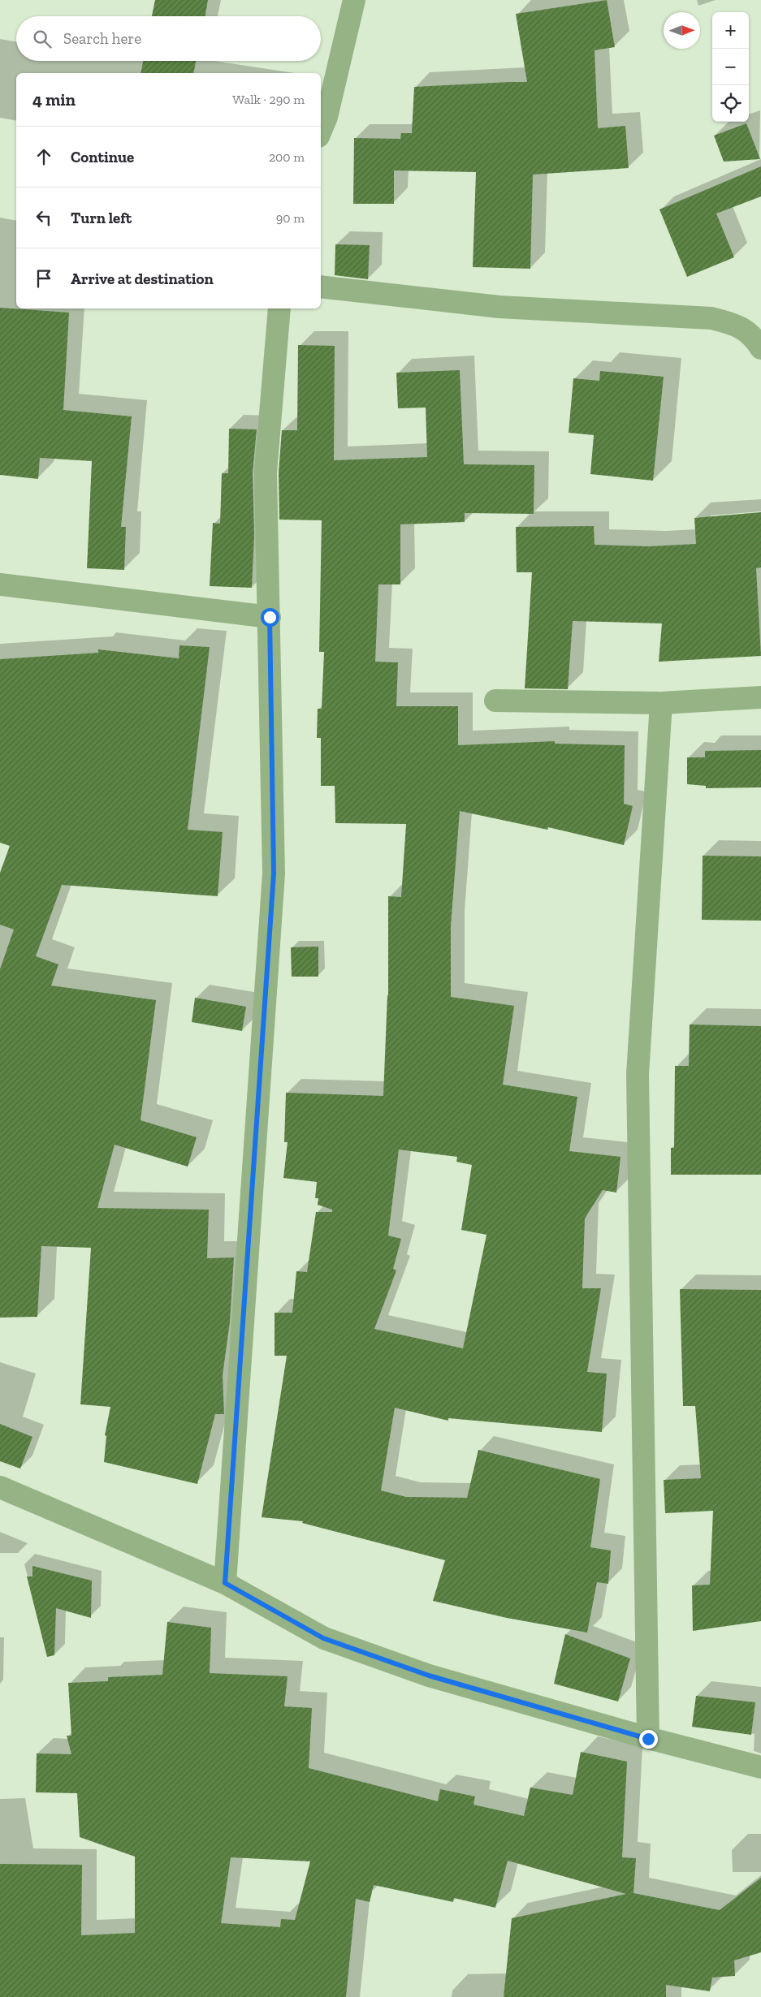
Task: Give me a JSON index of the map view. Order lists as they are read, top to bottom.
{
  "north": "right",
  "page": {
    "map_buttons": ["+", "−"],
    "search": "Search here",
    "heading": ["4 min", "Walk · 290 m"],
    "list": [
      ["Continue", "200 m"],
      ["Turn left", "90 m"],
      "Arrive at destination"
    ]
  }
}
